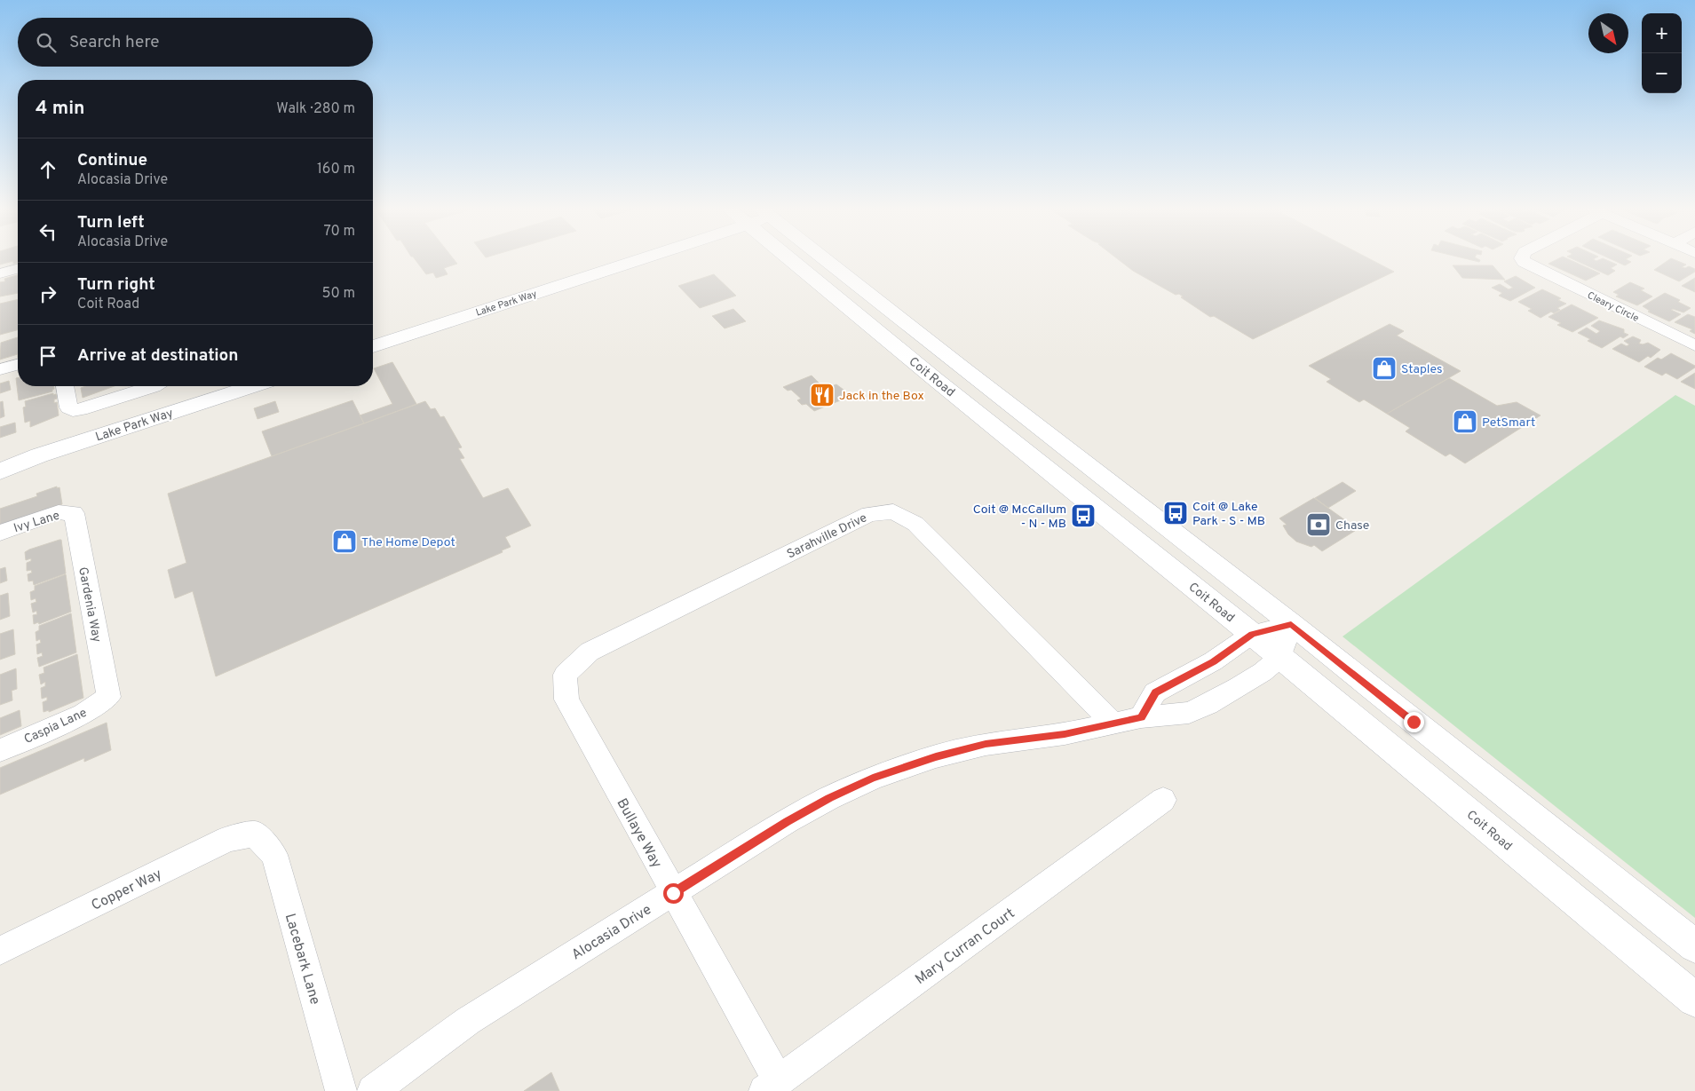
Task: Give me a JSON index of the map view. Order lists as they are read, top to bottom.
{
  "streets": {
    "main road": ["Lake Park Way", "Coit Road"],
    "street": [
      "Cleary Circle",
      "Ivy Lane",
      "Sarahville Drive",
      "Gardenia Way",
      "Caspia Lane",
      "Bullaye Way",
      "Copper Way",
      "Alocasia Drive",
      "Mary Curran Court",
      "Lacebark Lane"
    ]
  },
  "crossings": [
    ["Coit Road", "Alocasia Drive"],
    ["Ivy Lane", "Gardenia Way"],
    ["Sarahville Drive", "Bullaye Way"],
    ["Sarahville Drive", "Alocasia Drive"],
    ["Gardenia Way", "Caspia Lane"],
    ["Bullaye Way", "Alocasia Drive"],
    ["Bullaye Way", "Mary Curran Court"],
    ["Copper Way", "Lacebark Lane"]
  ],
  "places": {
    "shop": ["Staples", "PetSmart", "The Home Depot"],
    "restaurant": ["Jack in the Box"],
    "bus stop": ["Coit @ Lake Park - S - MB", "Coit @ McCallum - N - MB"],
    "bank": ["Chase"]
  },
  "north": "bottom right",
  "page": {
    "map_buttons": ["+", "−"],
    "search": "Search here",
    "heading": ["4 min", "Walk · 280 m"],
    "list": [
      ["Continue", "Alocasia Drive", "160 m"],
      ["Turn left", "Alocasia Drive", "70 m"],
      ["Turn right", "Coit Road", "50 m"],
      "Arrive at destination"
    ]
  }
}
